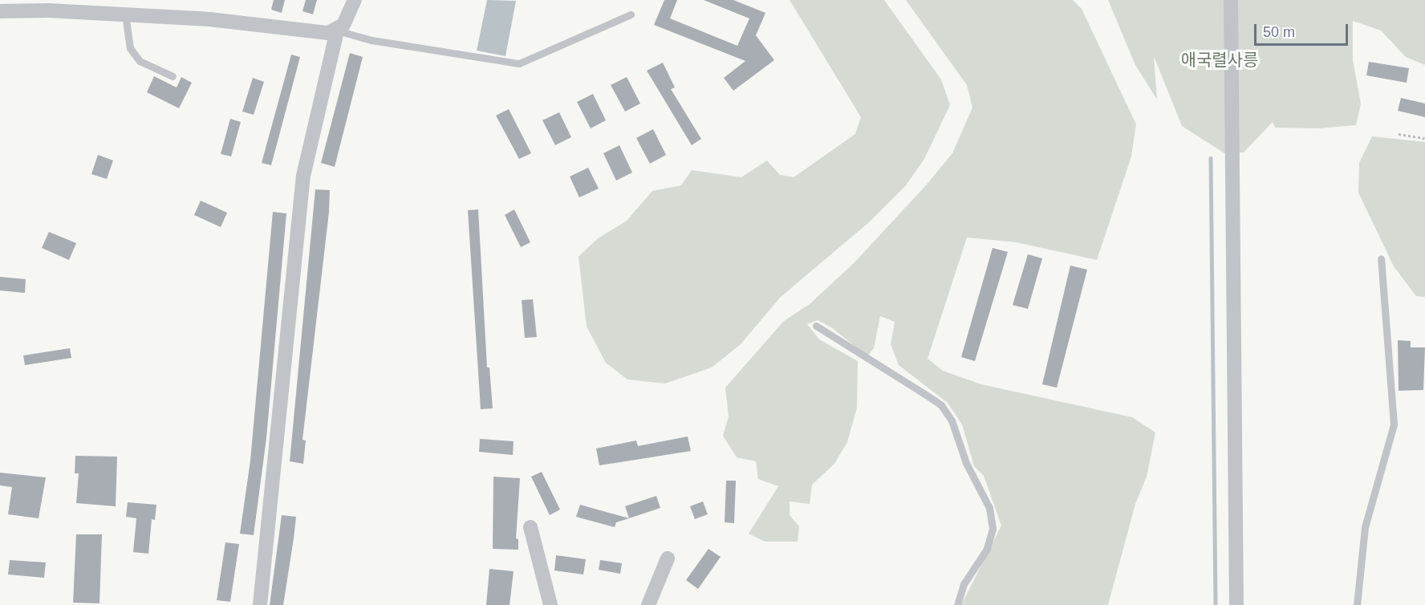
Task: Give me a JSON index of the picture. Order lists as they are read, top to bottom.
{
  "parks": ["애국렬사릉"],
  "scale_bar": "50 m"
}
